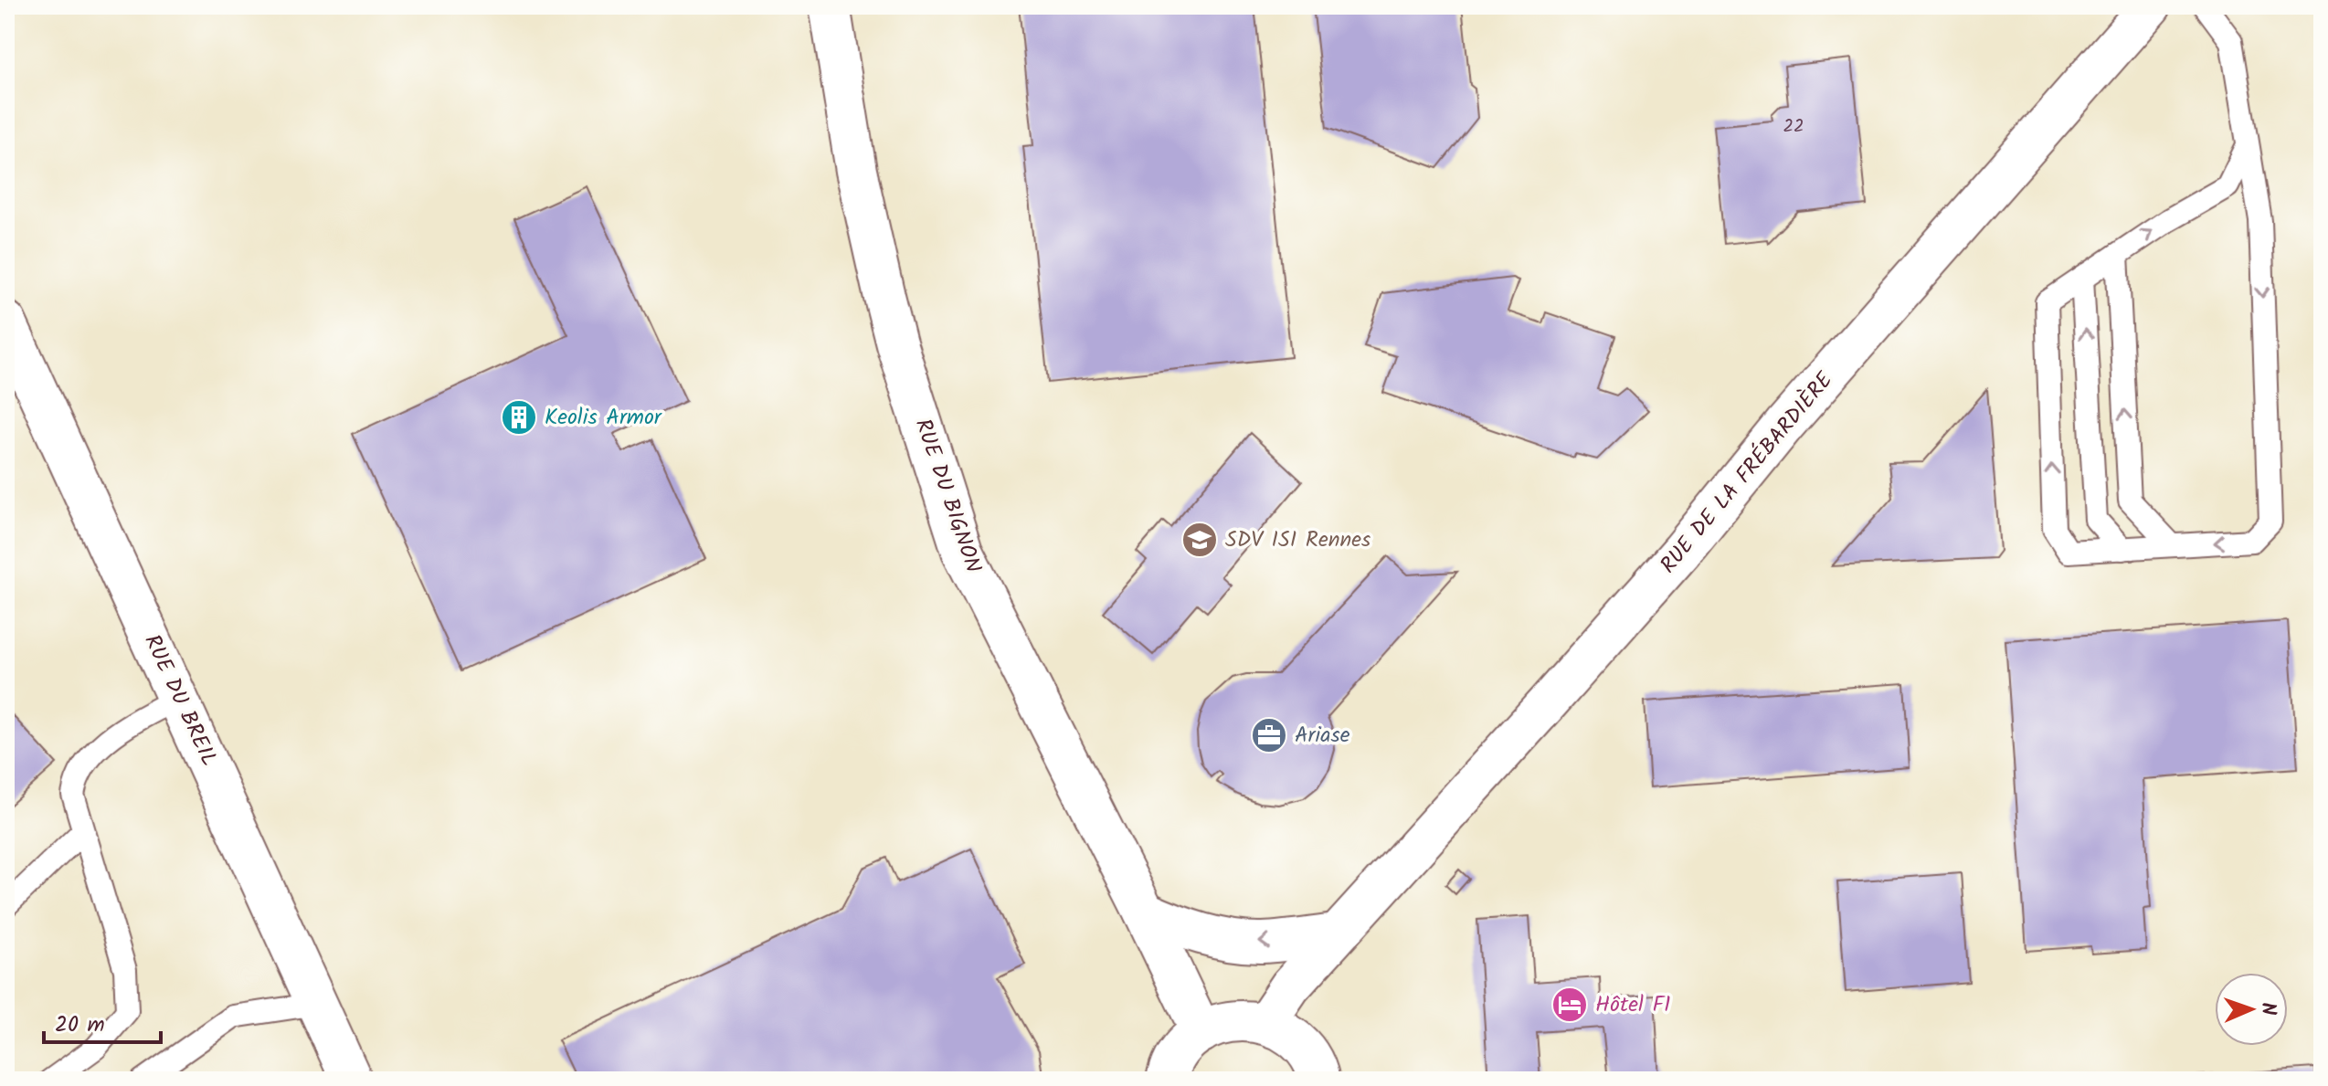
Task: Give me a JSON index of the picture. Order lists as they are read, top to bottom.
{
  "streets": {
    "street": ["RUE DE LA FRÉBARDIÈRE", "RUE DU BIGNON", "RUE DU BREIL"]
  },
  "places": {
    "building": ["Keolis Armor"],
    "school or university": ["SDV ISI Rennes"],
    "office": ["Ariase"],
    "hotel": ["Hôtel F1"]
  },
  "house_numbers": ["22"],
  "scale_bar": "20 m",
  "north": "right"
}
